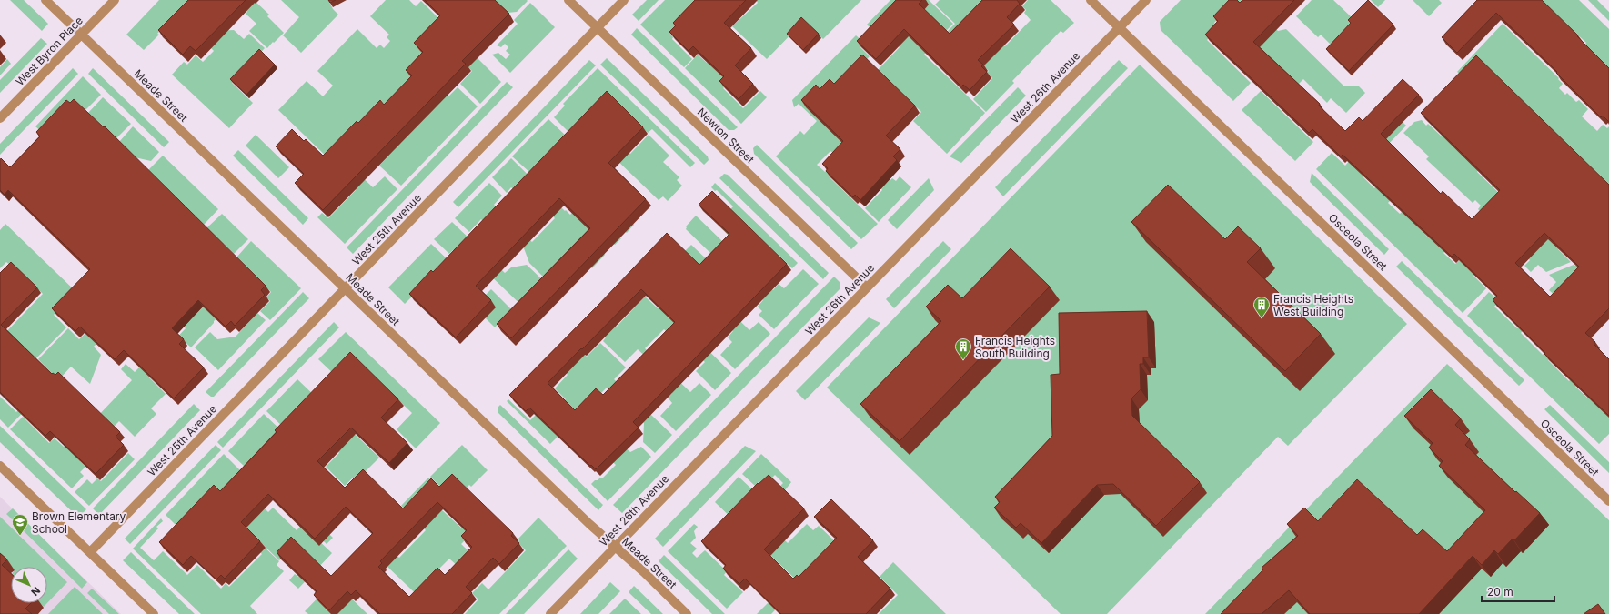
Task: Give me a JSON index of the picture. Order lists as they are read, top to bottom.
{
  "streets": {
    "street": [
      "West Byron Place",
      "West 26th Avenue",
      "Meade Street",
      "Newton Street",
      "West 25th Avenue",
      "Osceola Street"
    ]
  },
  "crossings": [
    ["West Byron Place", "Meade Street"],
    ["West 26th Avenue", "Meade Street"],
    ["West 26th Avenue", "Newton Street"],
    ["West 26th Avenue", "Osceola Street"],
    ["Meade Street", "West 25th Avenue"],
    ["Newton Street", "West 25th Avenue"]
  ],
  "places": {
    "building": ["Francis Heights West Building", "Francis Heights South Building"],
    "school or university": ["Brown Elementary School"]
  },
  "scale_bar": "20 m",
  "north": "bottom right"
}
